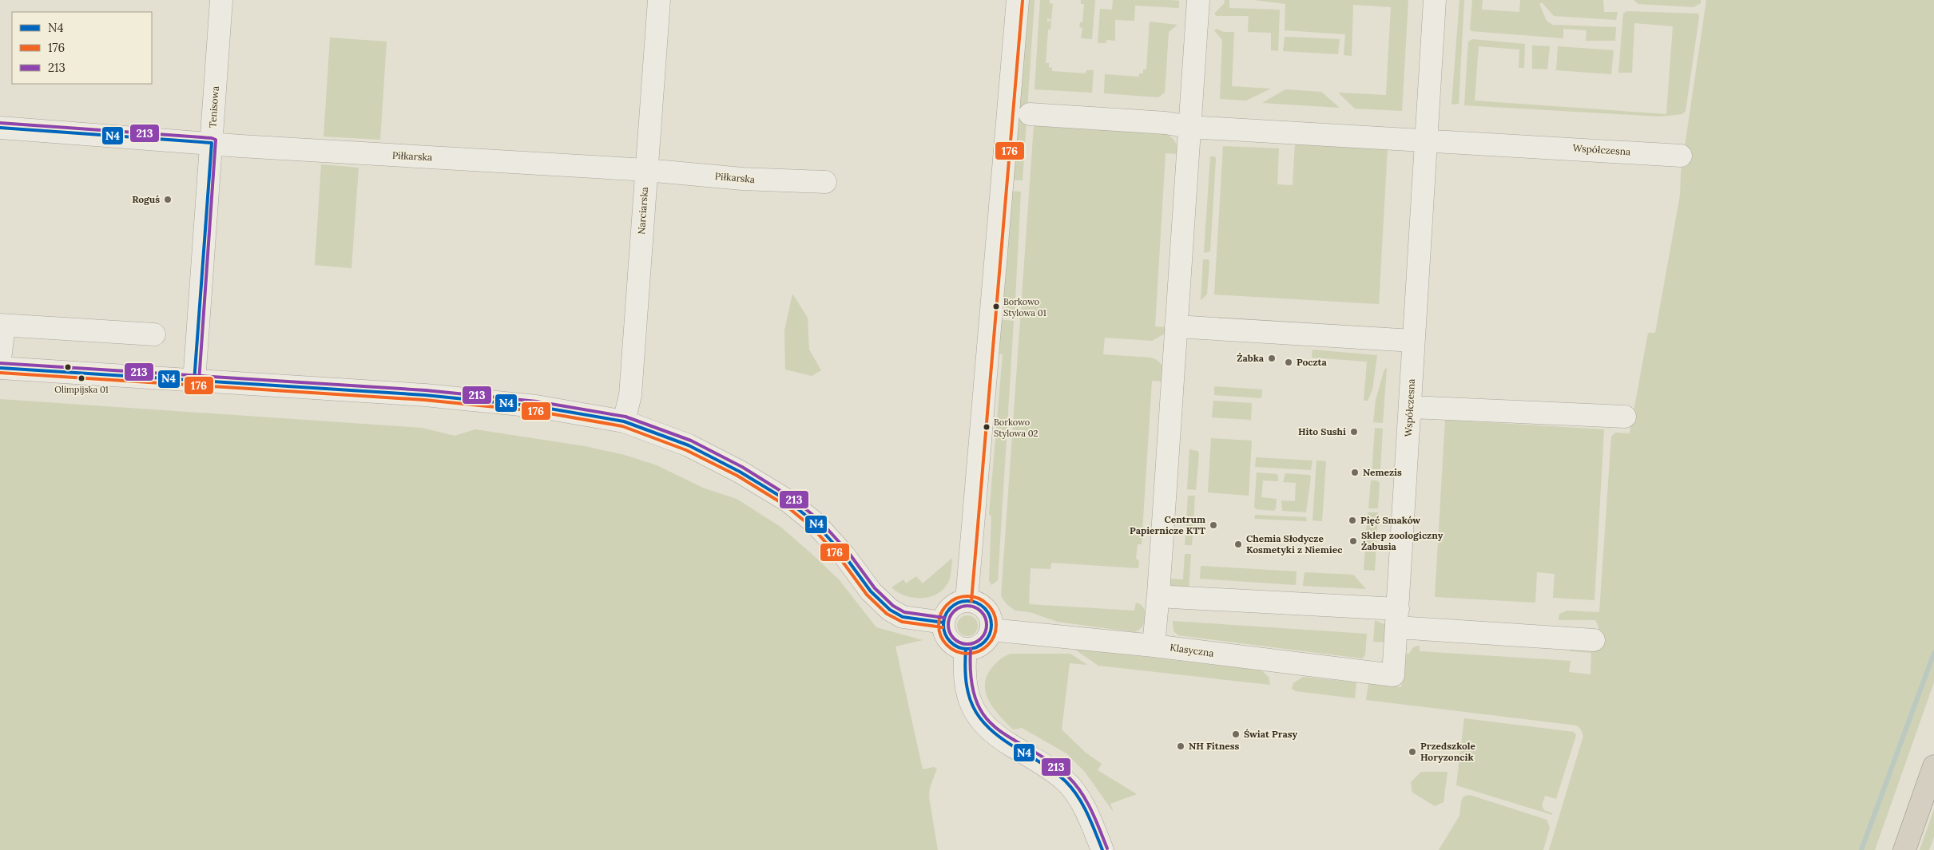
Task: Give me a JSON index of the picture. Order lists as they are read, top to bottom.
{
  "streets": {
    "street": [
      "Tenisowa",
      "Współczesna",
      "Piłkarska",
      "Narciarska",
      "Klasyczna"
    ]
  },
  "crossings": [
    ["Tenisowa", "Piłkarska"],
    ["Współczesna", "Klasyczna"],
    ["Piłkarska", "Narciarska"]
  ],
  "places": [
    "Roguś",
    "Borkowo Stylowa 01",
    "Żabka",
    "Poczta",
    "Olimpijska 01",
    "Borkowo Stylowa 02",
    "Hito Sushi",
    "Nemezis",
    "Pięć Smaków",
    "Centrum Papiernicze KTT",
    "Sklep zoologiczny Żabusia",
    "Chemia Słodycze Kosmetyki z Niemiec",
    "Świat Prasy",
    "NH Fitness",
    "Przedszkole Horyzoncik"
  ],
  "lines": ["transit line 176", "transit line 213", "transit line N4"],
  "legend": ["N4", "176", "213"]
}
